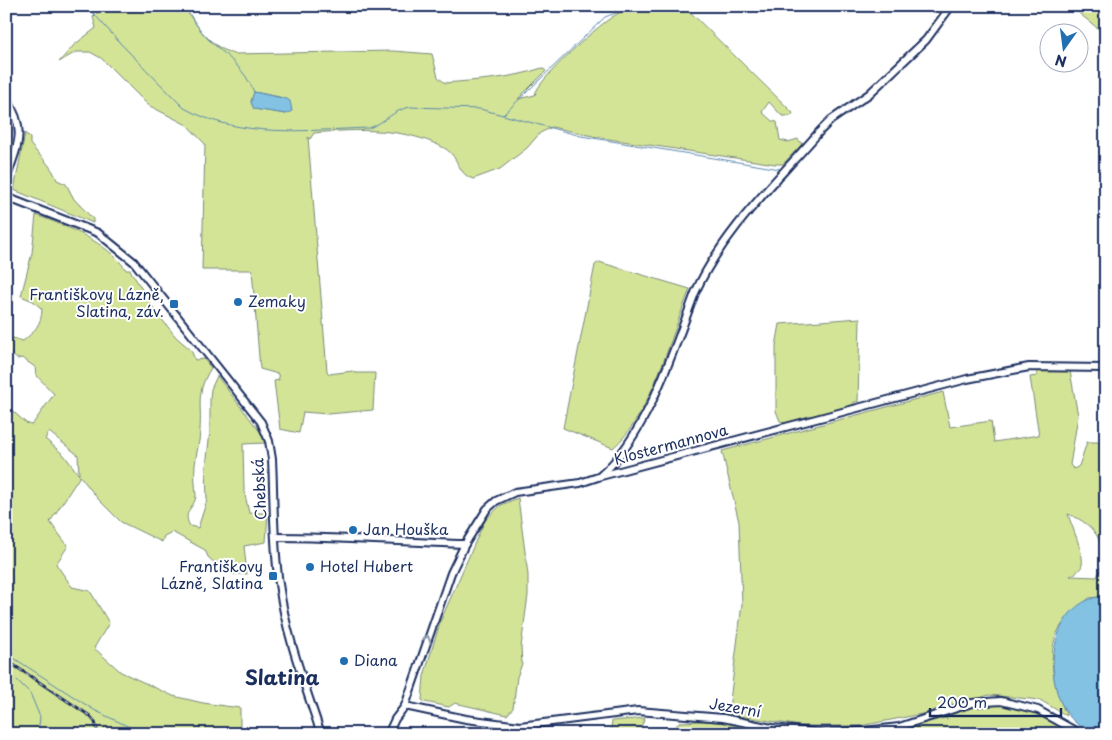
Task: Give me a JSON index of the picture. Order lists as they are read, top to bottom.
{
  "streets": {
    "street": ["Klostermannova", "Chebská", "Jezerní"]
  },
  "crossings": [
    ["Klostermannova", "Jezerní"]
  ],
  "districts": ["Slatina"],
  "places": {
    "other": [
      "Zemaky",
      "Jan Houška",
      "Hotel Hubert",
      "Diana"
    ],
    "transit": ["Františkovy Lázně, Slatina, záv.", "Františkovy Lázně, Slatina"]
  },
  "scale_bar": "200 m",
  "north": "bottom"
}
